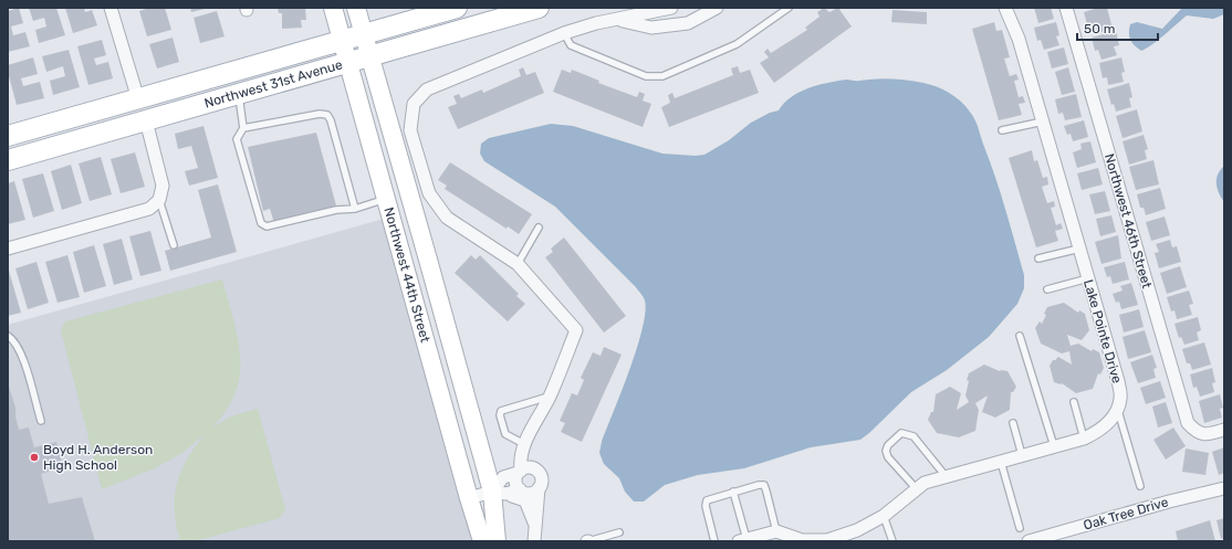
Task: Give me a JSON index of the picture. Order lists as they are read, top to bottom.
{
  "streets": {
    "main road": ["Northwest 31st Avenue"],
    "street": [
      "Northwest 46th Street",
      "Northwest 44th Street",
      "Lake Pointe Drive",
      "Oak Tree Drive"
    ]
  },
  "crossings": [
    ["Northwest 31st Avenue", "Northwest 44th Street"]
  ],
  "places": ["Boyd H. Anderson High School"],
  "scale_bar": "50 m"
}
